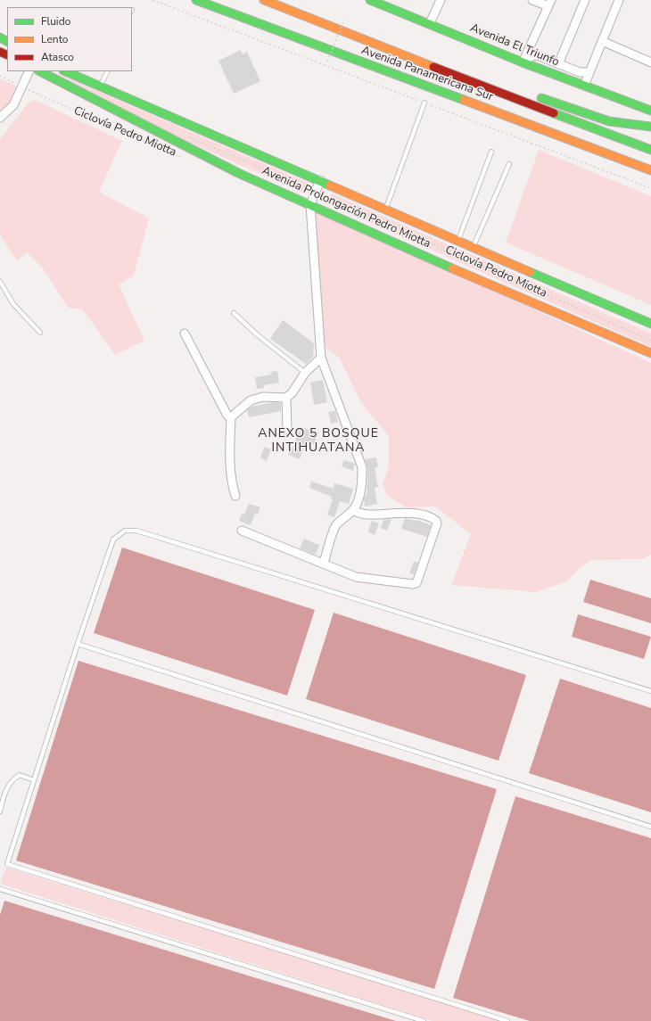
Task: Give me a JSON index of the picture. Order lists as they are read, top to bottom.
{
  "streets": {
    "main road": ["Avenida El Triunfo", "Avenida Panamericana Sur", "Avenida Prolongación Pedro Miotta"],
    "path": ["Ciclovía Pedro Miotta"]
  },
  "crossings": [
    ["Ciclovía Pedro Miotta", "Avenida Prolongación Pedro Miotta"]
  ],
  "districts": ["ANEXO 5 BOSQUE INTIHUATANA"],
  "legend": ["Fluido", "Lento", "Atasco"]
}
